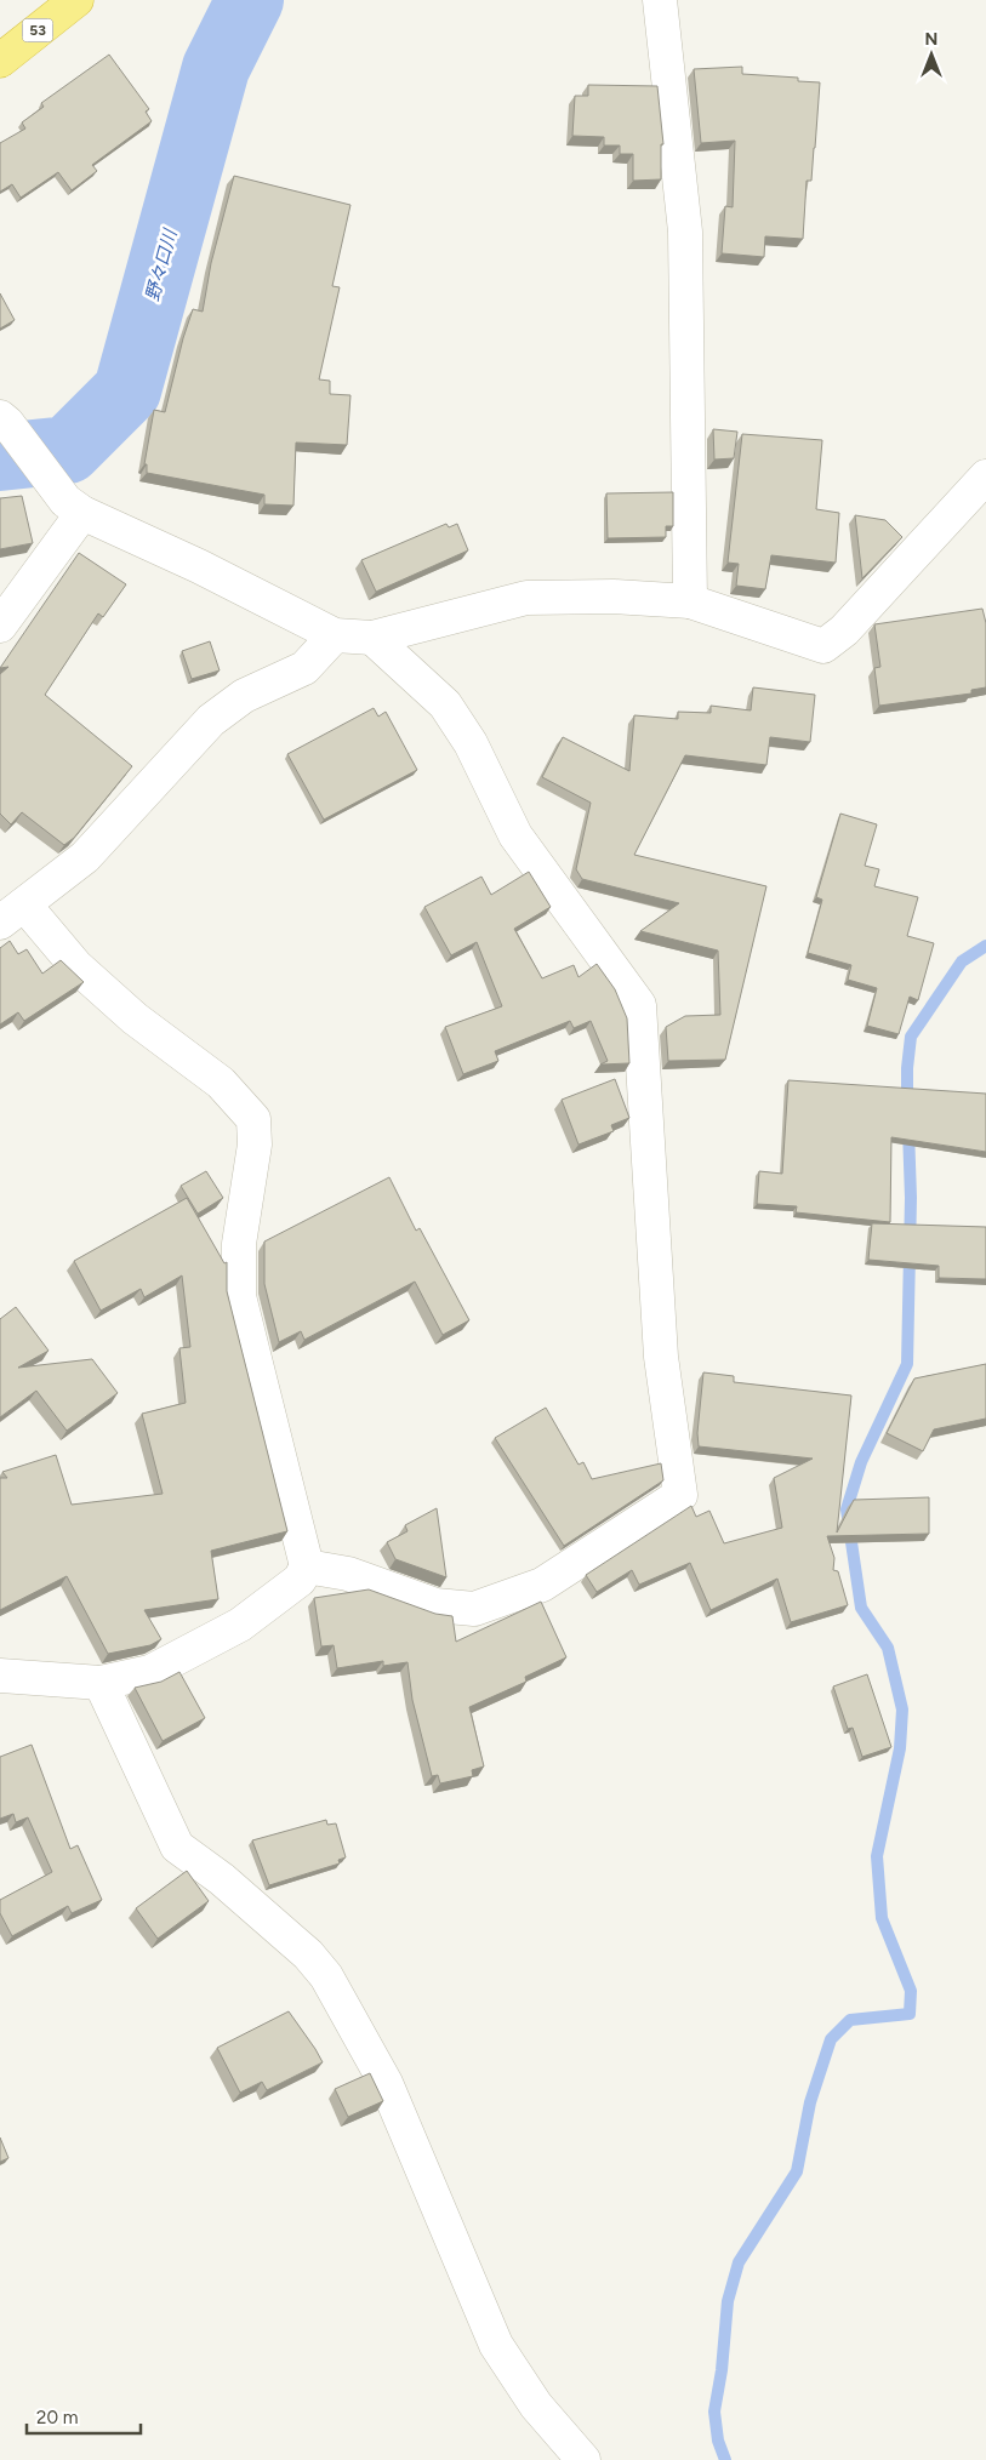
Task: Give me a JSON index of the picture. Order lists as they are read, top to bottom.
{
  "streets": {
    "highway": ["53"]
  },
  "water": ["野々口川"],
  "scale_bar": "20 m",
  "north": "top"
}
